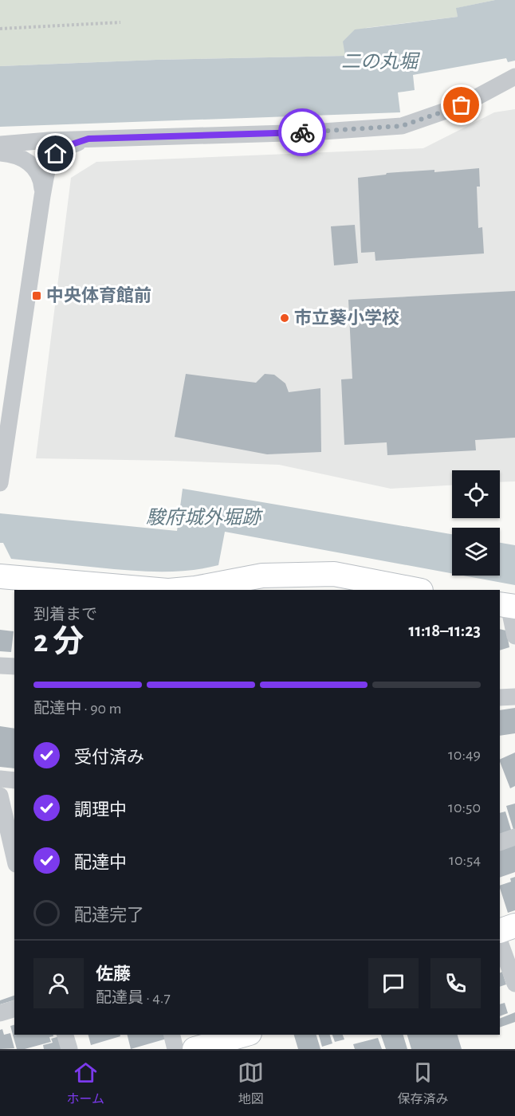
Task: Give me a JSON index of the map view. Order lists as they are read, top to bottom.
{
  "water": ["二の丸堀", "駿府城外堀跡"],
  "places": {
    "transit": ["中央体育館前"],
    "other": ["市立葵小学校"]
  },
  "page": {
    "heading": ["2 分", "到着まで", "11:18–11:23"],
    "panel": ["佐藤", "配達員 · 4.7"],
    "bar": "配達中 · 90 m",
    "list": [
      ["受付済み", "10:49"],
      ["調理中", "10:50"],
      ["配達中", "10:54"],
      "配達完了"
    ],
    "tabs": ["ホーム", "地図", "保存済み"]
  }
}
